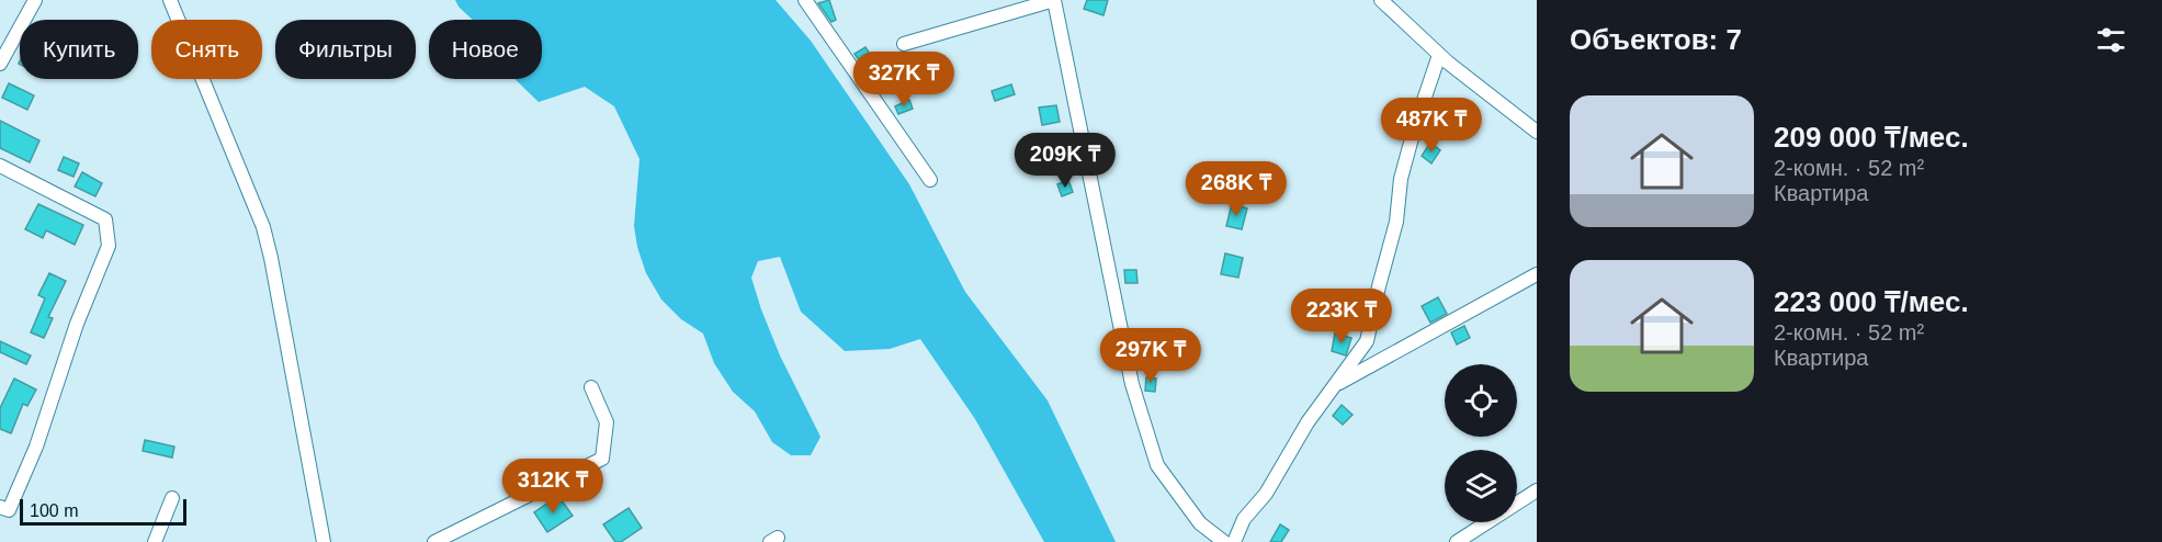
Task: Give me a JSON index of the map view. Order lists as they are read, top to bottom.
{
  "scale_bar": "100 m",
  "page": {
    "heading": "Объектов: 7",
    "chip": [
      "Купить",
      "Снять",
      "Фильтры",
      "Новое"
    ],
    "price": [
      "327K ₸",
      "487K ₸",
      "209K ₸",
      "268K ₸",
      "223K ₸",
      "297K ₸",
      "312K ₸"
    ],
    "list": [
      {
        "name": "209 000 ₸/мес.",
        "note": "2-комн. · 52 m² · Квартира"
      },
      {
        "name": "223 000 ₸/мес.",
        "note": "2-комн. · 52 m² · Квартира"
      }
    ],
    "scale": "100 m"
  }
}
